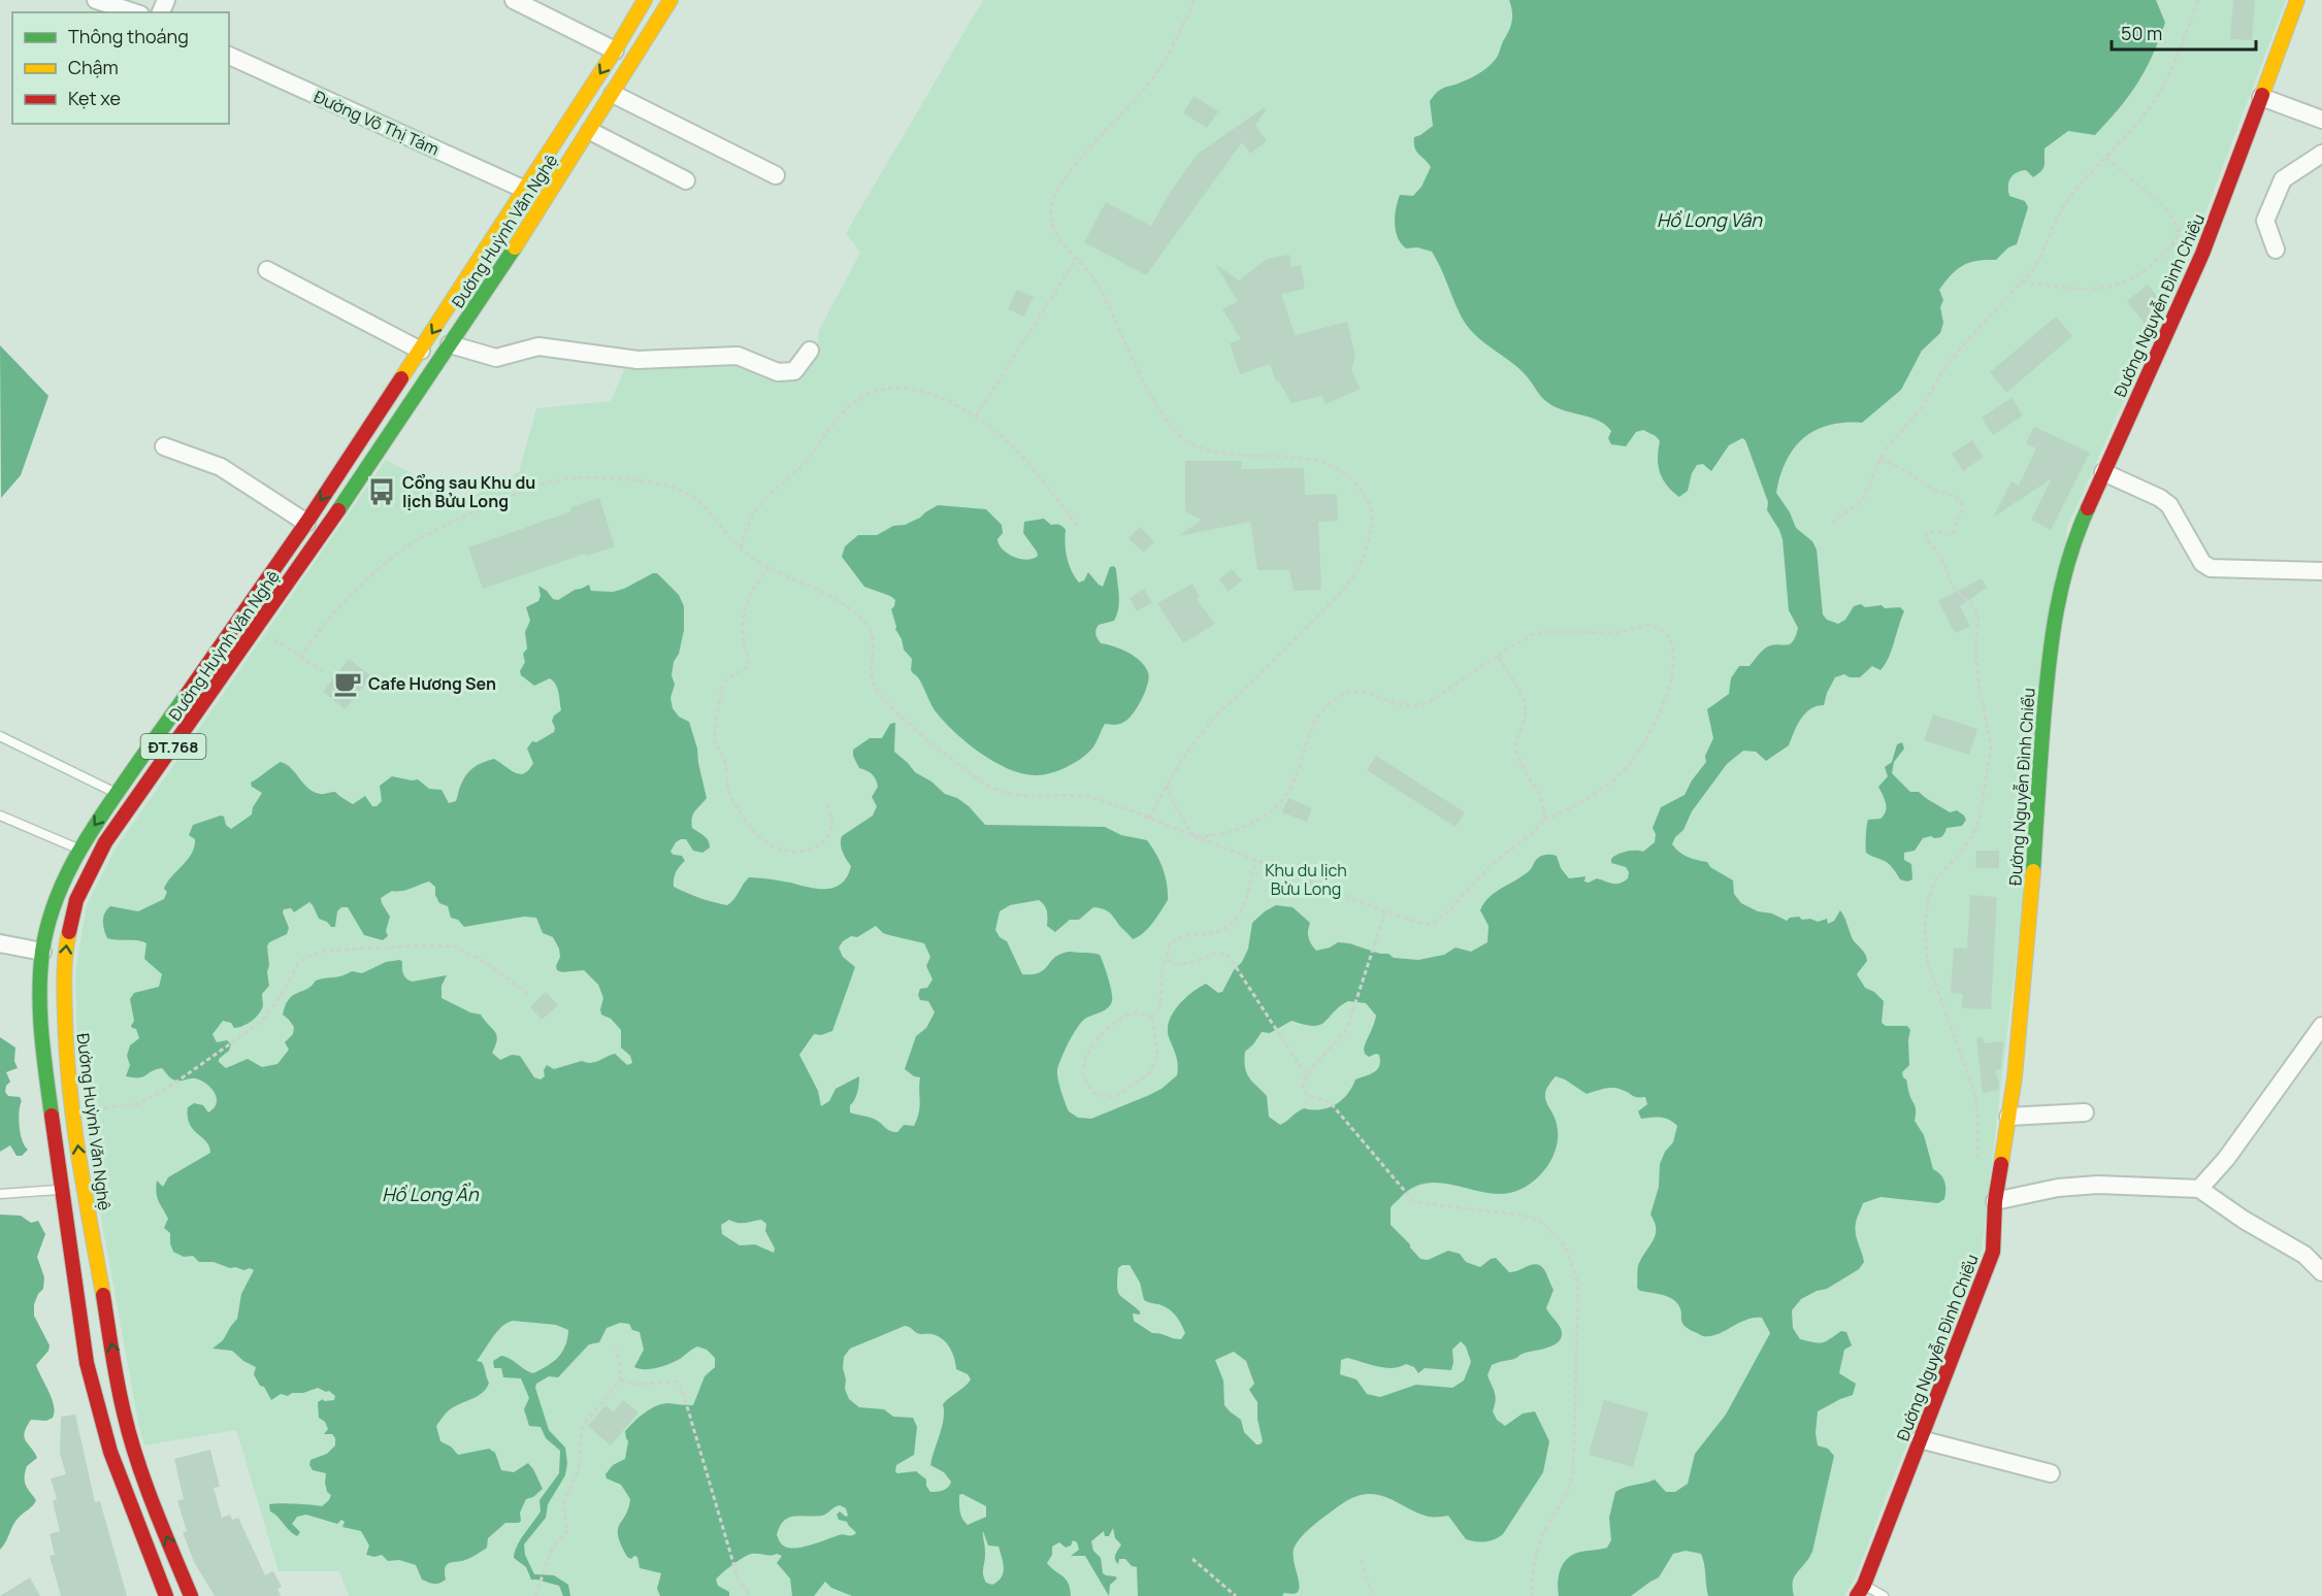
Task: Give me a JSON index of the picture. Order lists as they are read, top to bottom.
{
  "streets": {
    "main road": ["Đường Huỳnh Văn Nghệ", "Đường Nguyễn Đình Chiểu", "ĐT.768"],
    "street": ["Đường Võ Thị Tám"]
  },
  "crossings": [
    ["Đường Võ Thị Tám", "Đường Huỳnh Văn Nghệ"]
  ],
  "water": ["Hồ Long Vân", "Hồ Long Ẩn"],
  "parks": ["Khu du lịch Bửu Long"],
  "places": {
    "bus stop": ["Cổng sau Khu du lịch Bửu Long"],
    "cafe": ["Cafe Hương Sen"]
  },
  "legend": ["Thông thoáng", "Chậm", "Kẹt xe"],
  "scale_bar": "50 m"
}
